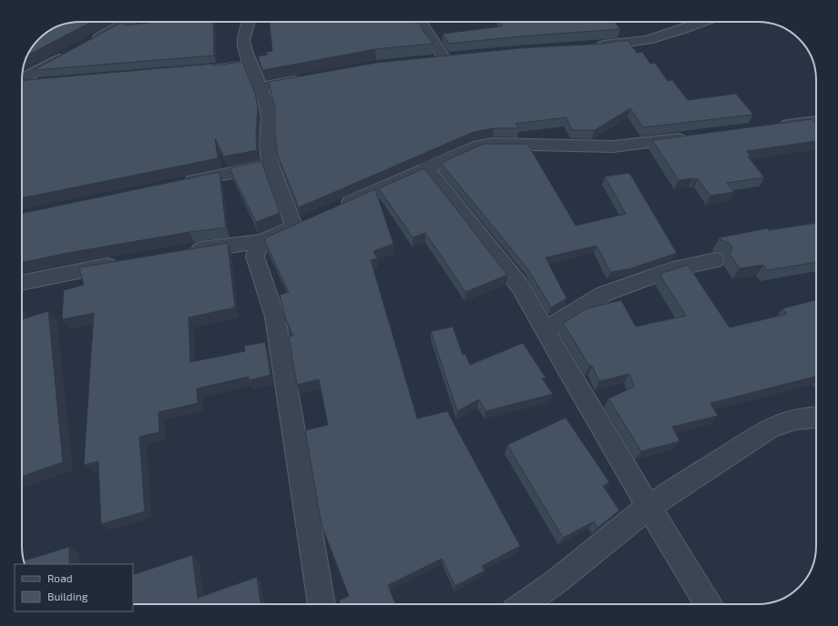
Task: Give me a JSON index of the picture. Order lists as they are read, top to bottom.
{
  "legend": ["Road", "Building"]
}
